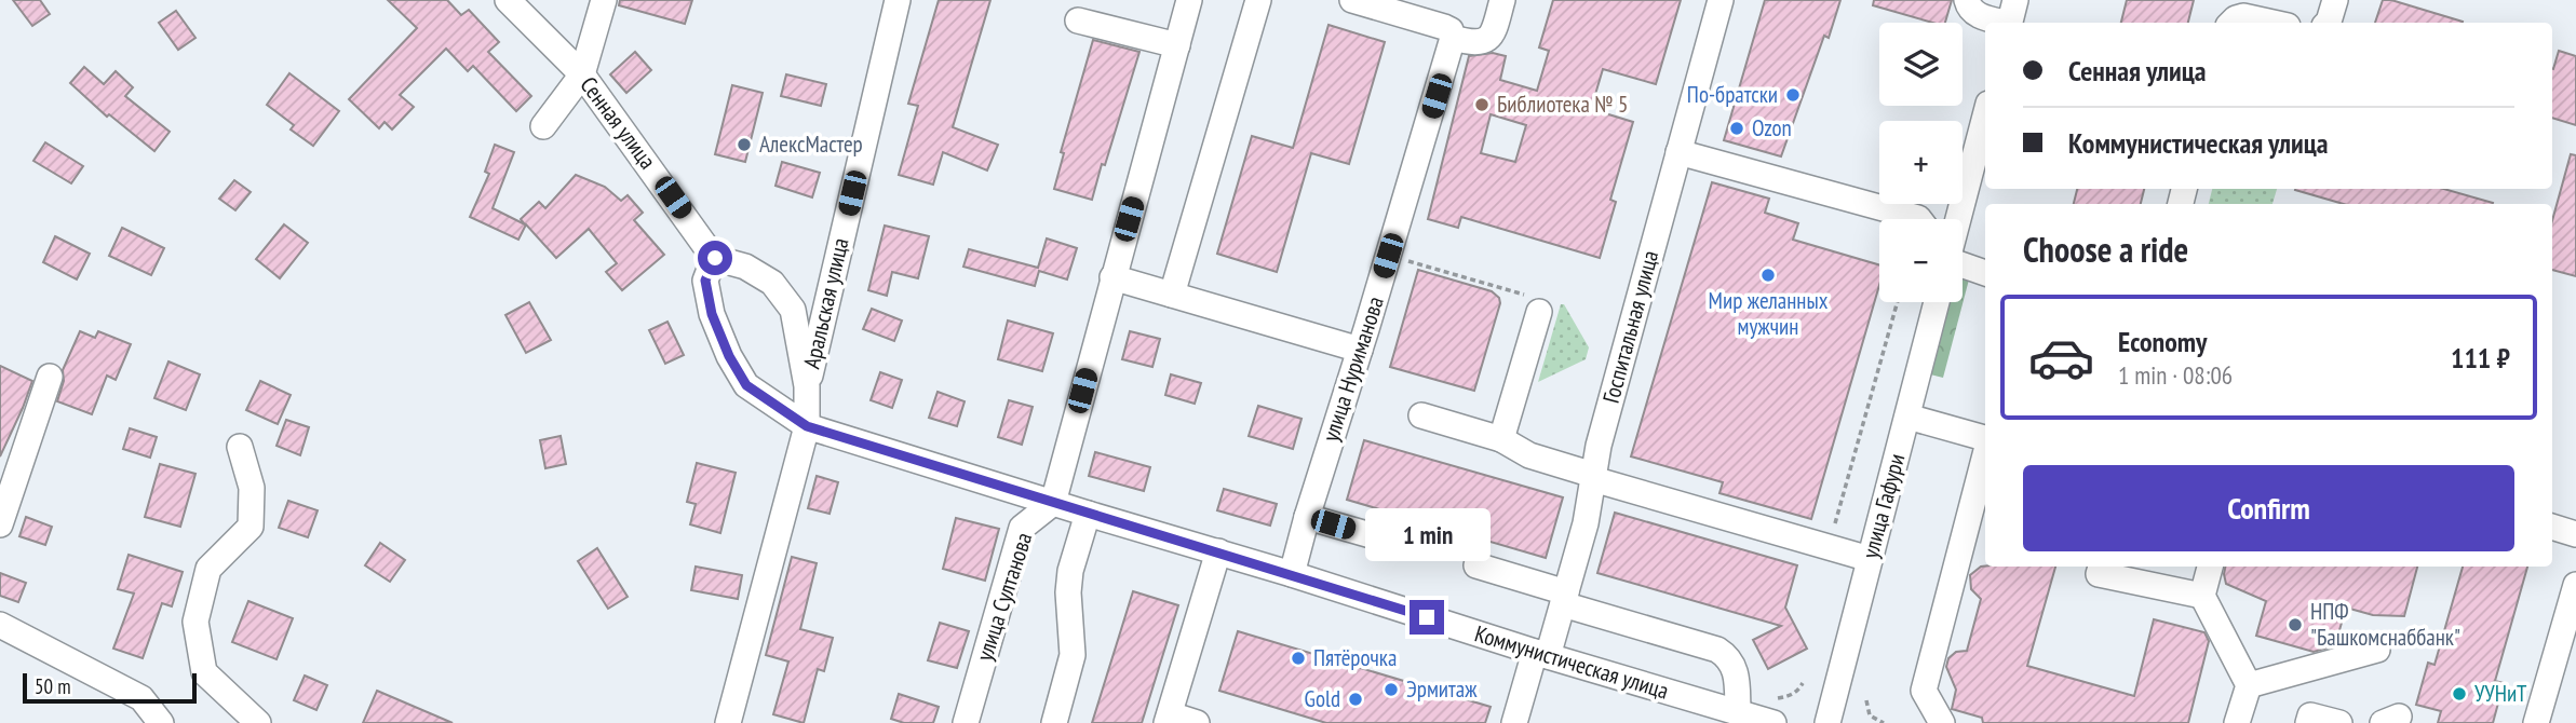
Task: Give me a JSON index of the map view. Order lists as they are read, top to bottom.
{
  "streets": {
    "street": [
      "Сенная улица",
      "Аральская улица",
      "Госпитальная улица",
      "улица Нуриманова",
      "улица Гафури",
      "улица Султанова",
      "Коммунистическая улица"
    ]
  },
  "crossings": [
    ["Госпитальная улица", "Коммунистическая улица"],
    ["улица Нуриманова", "Коммунистическая улица"],
    ["улица Султанова", "Коммунистическая улица"]
  ],
  "places": [
    "По-братски",
    "Библиотека № 5",
    "Ozon",
    "АлексМастер",
    "Мир желанных мужчин",
    "НПФ \"Башкомснаббанк\"",
    "Пятёрочка",
    "Эрмитаж",
    "УУНиТ",
    "Gold"
  ],
  "scale_bar": "50 m",
  "page": {
    "map_buttons": ["+", "−"],
    "banner": ["Сенная улица", "Коммунистическая улица"],
    "heading": "Choose a ride",
    "list": [
      {
        "name": "Economy",
        "note": "1 min · 08:06",
        "value": "111 ₽"
      }
    ],
    "buttons": "Confirm",
    "bubble": "1 min",
    "scale": "50 m"
  }
}
